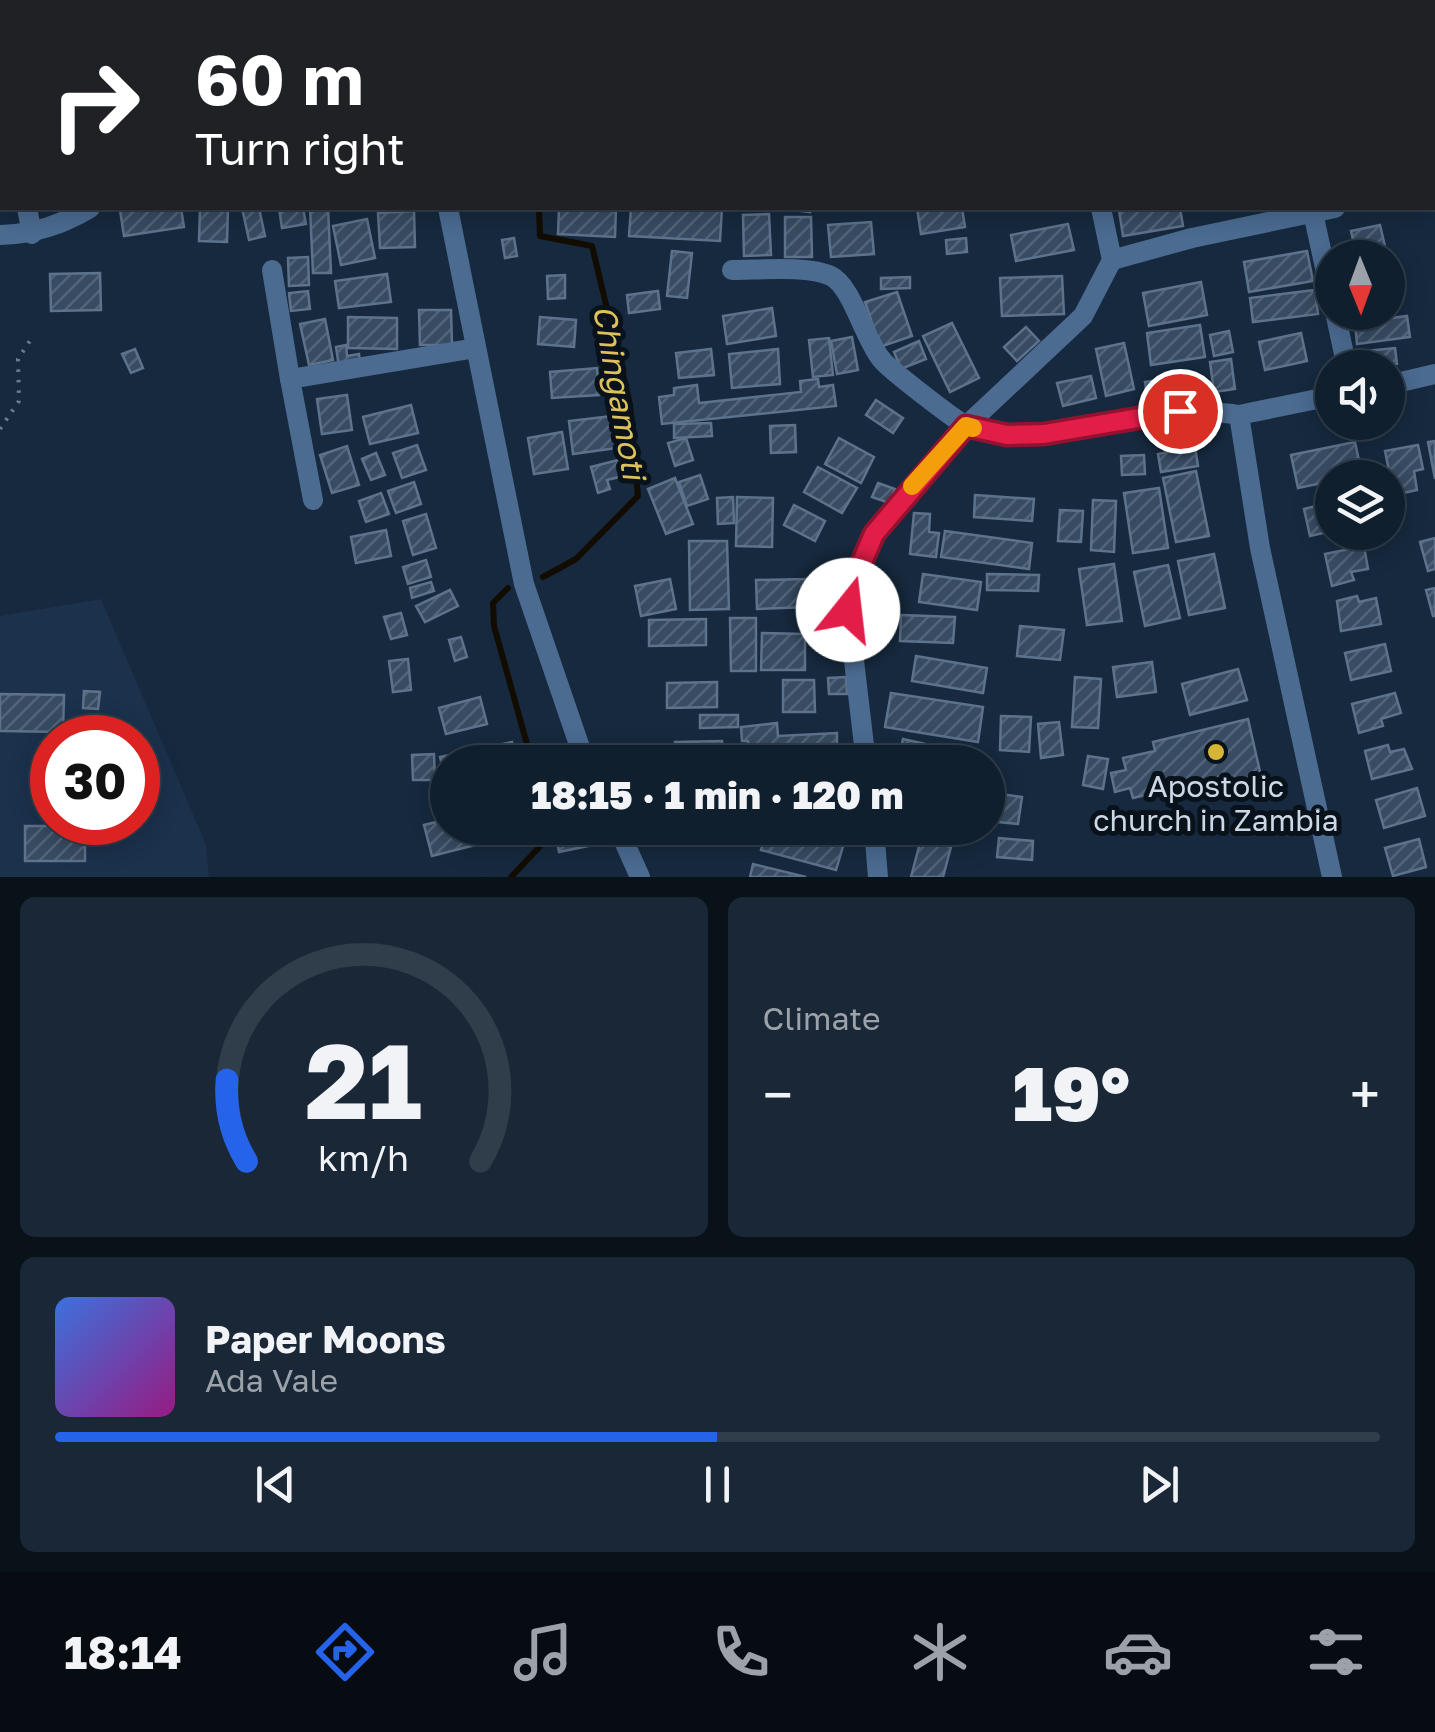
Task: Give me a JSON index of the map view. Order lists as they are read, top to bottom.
{
  "water": ["Chingamoti"],
  "places": ["Apostolic church in Zambia"],
  "north": "bottom",
  "page": {
    "turn": ["60 m", "Turn right"],
    "limit": "30",
    "trip": "18:15 · 1 min · 120 m",
    "tile": "Climate",
    "heat": ["−", "19°", "+"],
    "song": ["Paper Moons", "Ada Vale"],
    "tabs": "18:14",
    "gauge": ["21", "km/h"]
  }
}
